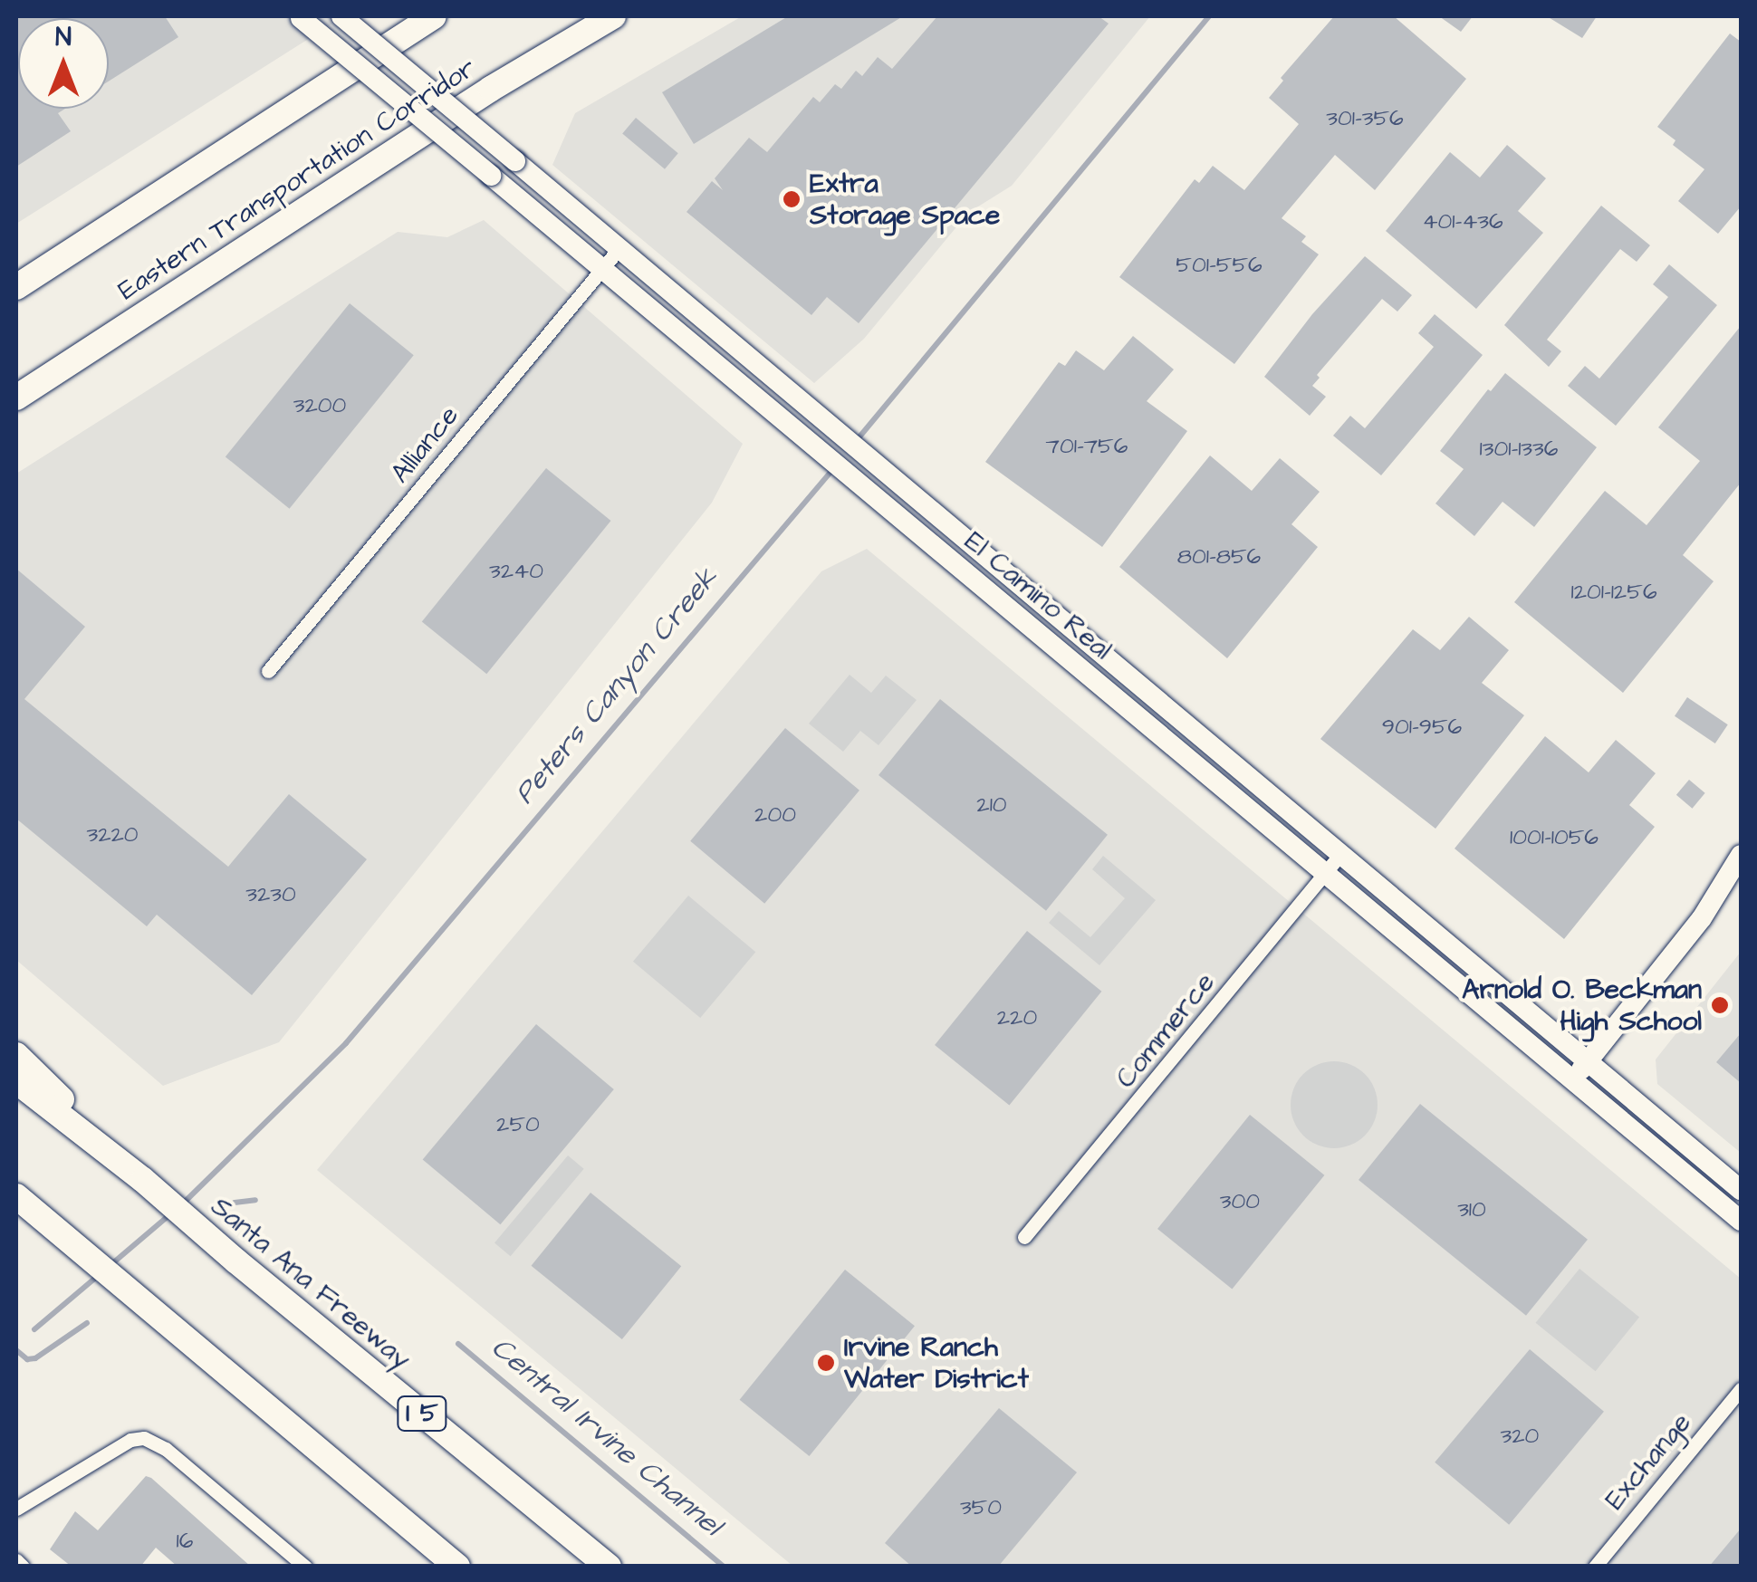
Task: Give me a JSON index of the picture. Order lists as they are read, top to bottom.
{
  "streets": {
    "highway": ["Eastern Transportation Corridor", "Santa Ana Freeway", "I 5"],
    "main road": ["El Camino Real"],
    "street": ["Alliance", "Commerce", "Exchange"]
  },
  "crossings": [
    ["Alliance", "El Camino Real"],
    ["El Camino Real", "Commerce"]
  ],
  "water": ["Peters Canyon Creek", "Central Irvine Channel"],
  "places": ["Extra Storage Space", "Arnold O. Beckman High School", "Irvine Ranch Water District"],
  "house_numbers": [
    "301-356",
    "401-436",
    "501-556",
    "3200",
    "701-756",
    "1301-1336",
    "801-856",
    "3240",
    "1201-1256",
    "901-956",
    "210",
    "200",
    "3220",
    "1001-1056",
    "3230",
    "220",
    "250",
    "300",
    "310",
    "320",
    "350",
    "16"
  ],
  "north": "top"
}
